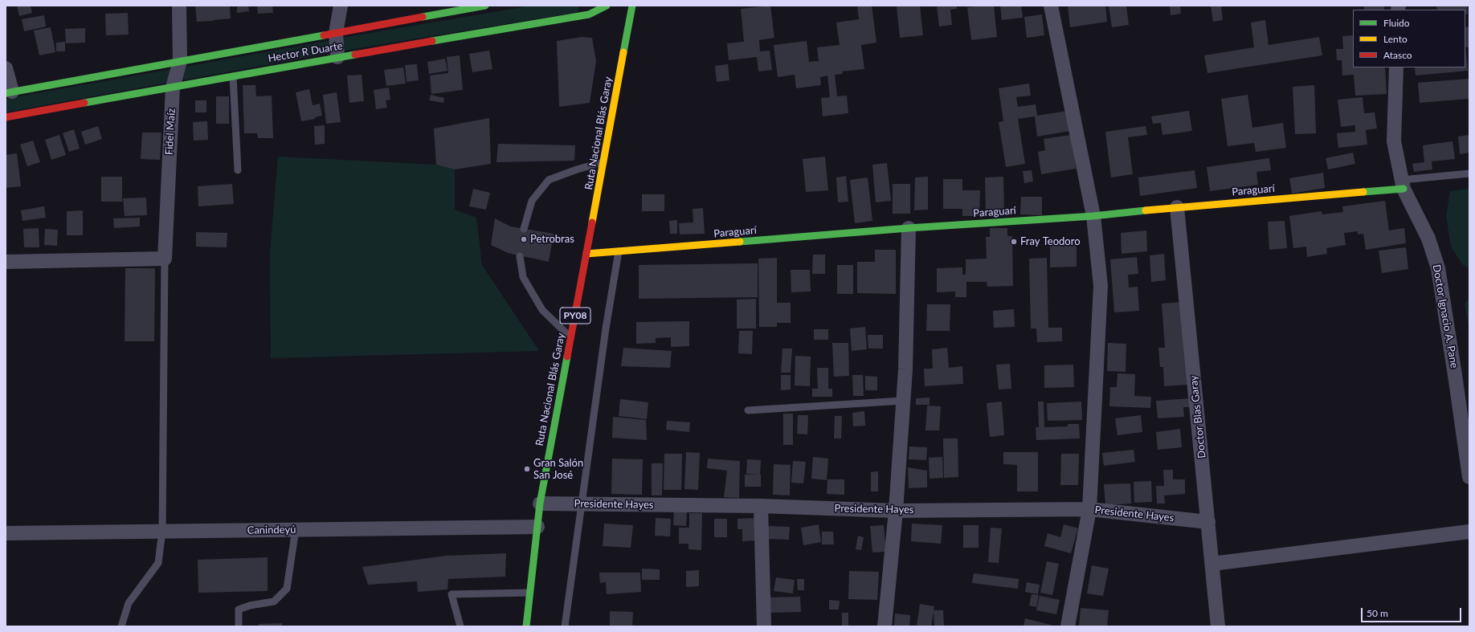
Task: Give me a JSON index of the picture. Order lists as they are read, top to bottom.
{
  "streets": {
    "main road": [
      "Hector R Duarte",
      "Ruta Nacional Blás Garay",
      "Paraguarí",
      "PY08"
    ],
    "street": [
      "Fidel Maíz",
      "Doctor Ignacio A. Pane",
      "Doctor Blas Garay",
      "Presidente Hayes",
      "Canindeyú"
    ]
  },
  "crossings": [
    ["Hector R Duarte", "Fidel Maíz"],
    ["Ruta Nacional Blás Garay", "Paraguarí"],
    ["Ruta Nacional Blás Garay", "Presidente Hayes"],
    ["Ruta Nacional Blás Garay", "Canindeyú"],
    ["Paraguarí", "Doctor Ignacio A. Pane"],
    ["Paraguarí", "Doctor Blas Garay"],
    ["Doctor Blas Garay", "Presidente Hayes"]
  ],
  "places": ["Petrobras", "Fray Teodoro", "Gran Salón San José"],
  "legend": ["Fluido", "Lento", "Atasco"],
  "scale_bar": "50 m"
}
